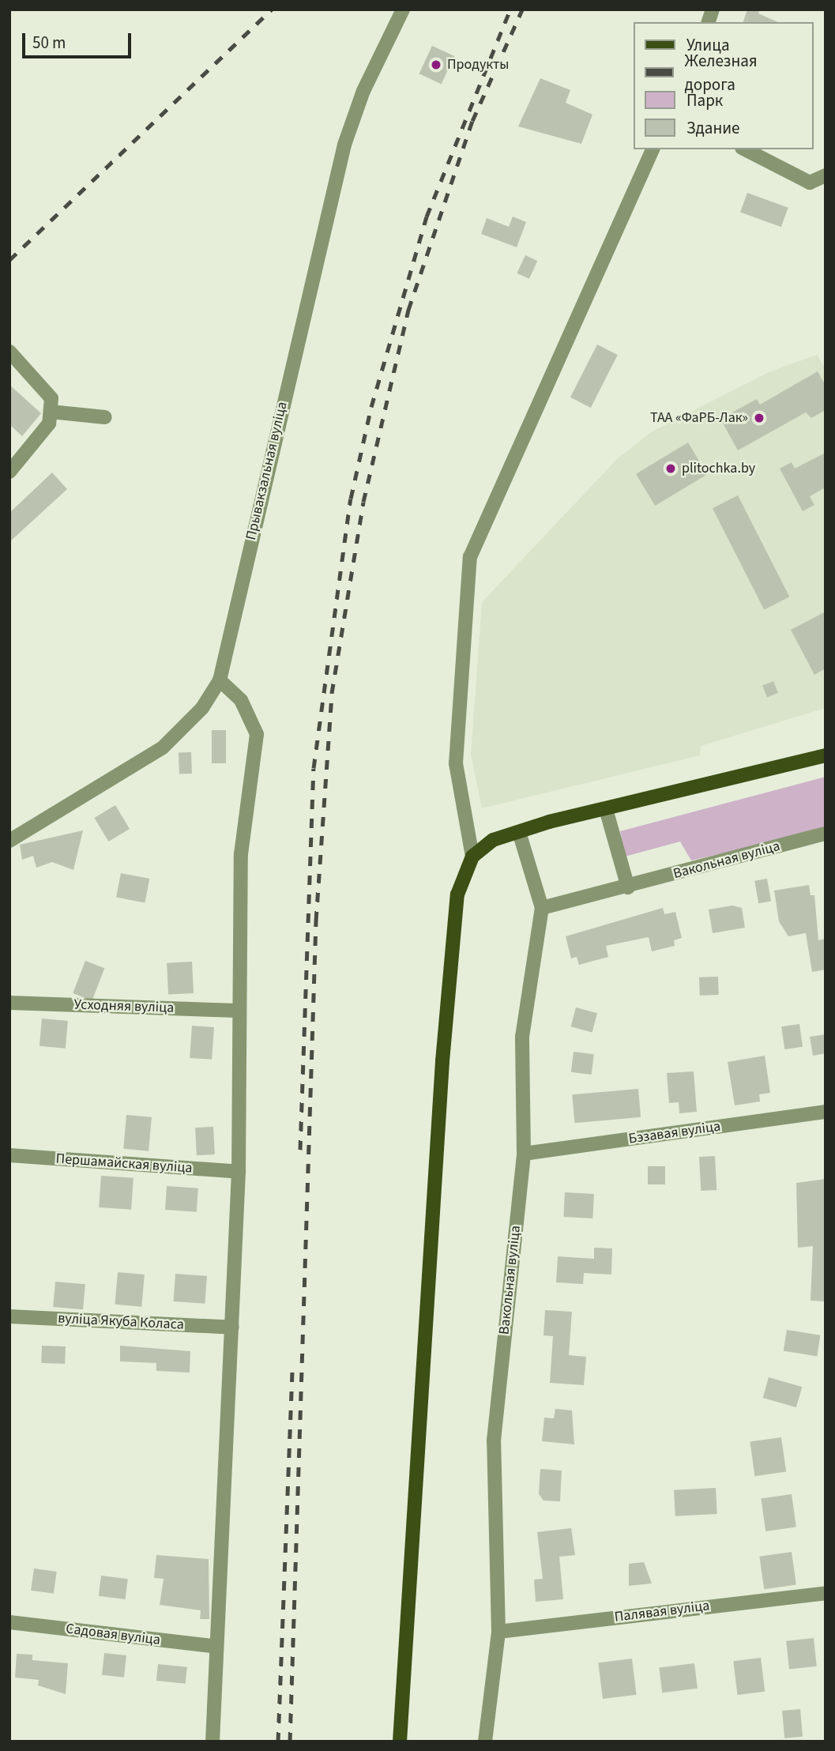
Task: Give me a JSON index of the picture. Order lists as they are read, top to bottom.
{
  "streets": {
    "street": [
      "Прывакзальная вуліца",
      "Вакольная вуліца",
      "Усходняя вуліца",
      "Бэзавая вуліца",
      "Першамайская вуліца",
      "вуліца Якуба Коласа",
      "Палявая вуліца",
      "Садовая вуліца"
    ]
  },
  "crossings": [
    ["Вакольная вуліца", "Бэзавая вуліца"],
    ["Вакольная вуліца", "Палявая вуліца"]
  ],
  "places": ["Продукты", "ТАА «ФаРБ-Лак»", "plitochka.by"],
  "legend": [
    "Улица",
    "Железная дорога",
    "Парк",
    "Здание"
  ],
  "scale_bar": "50 m"
}
